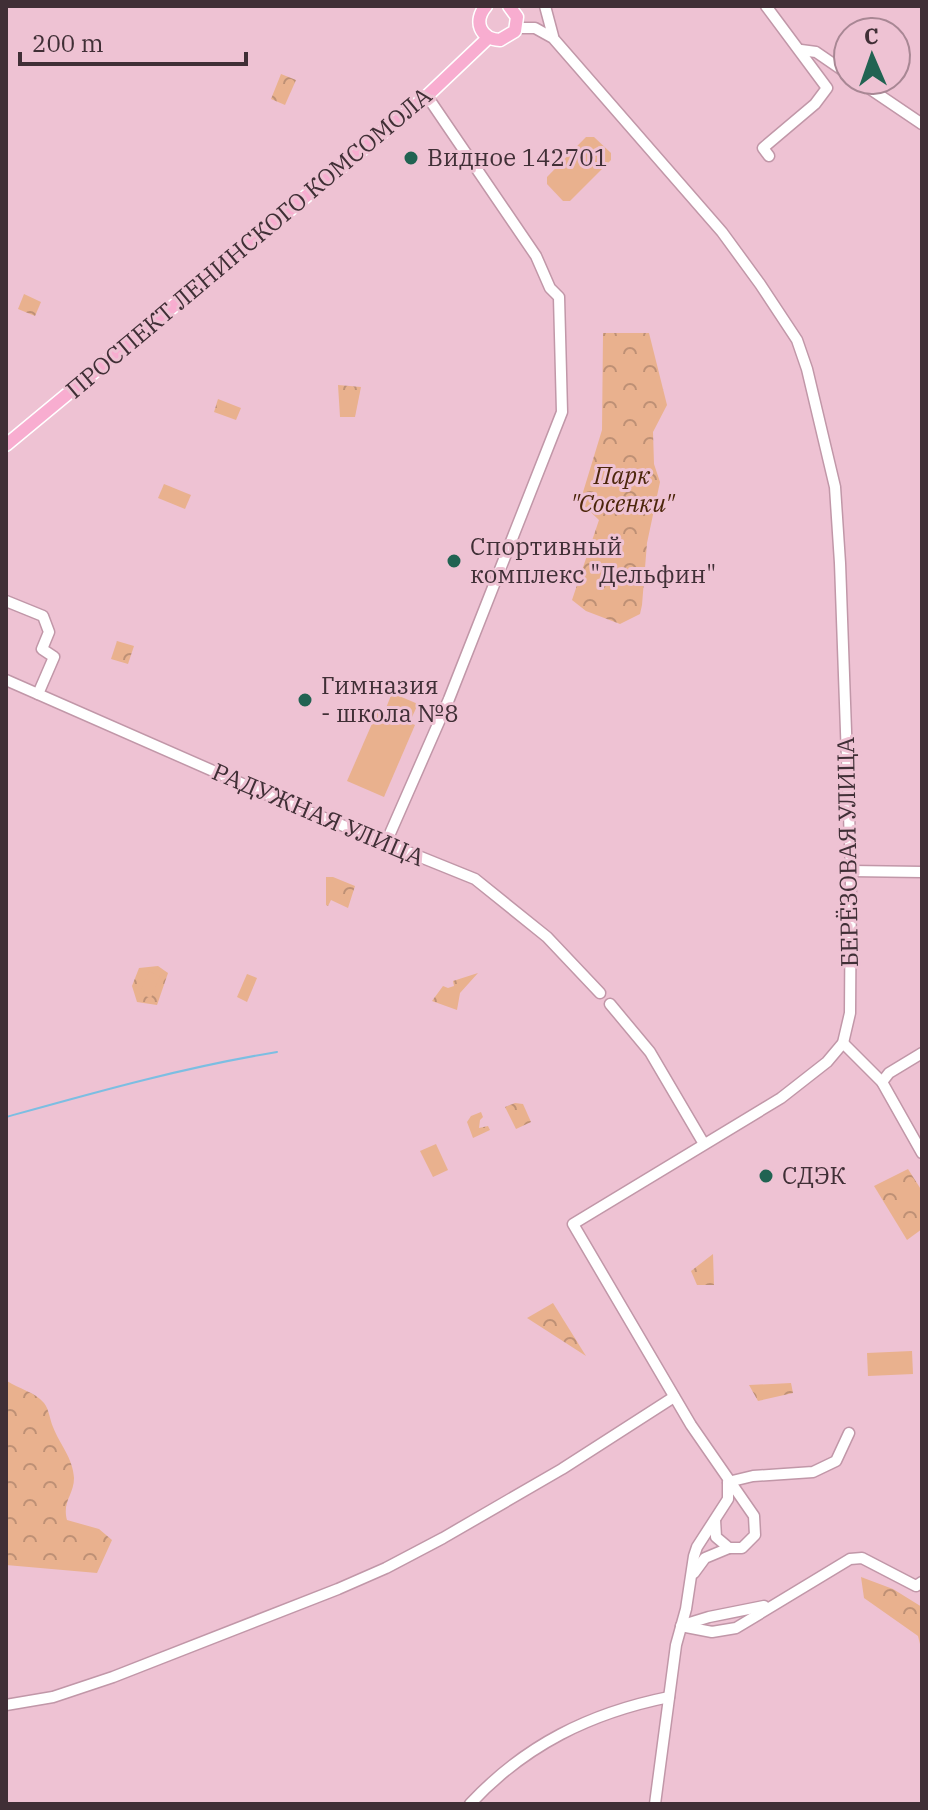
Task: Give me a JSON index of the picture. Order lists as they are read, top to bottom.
{
  "streets": {
    "main road": ["ПРОСПЕКТ ЛЕНИНСКОГО КОМСОМОЛА"],
    "street": ["РАДУЖНАЯ УЛИЦА", "БЕРЁЗОВАЯ УЛИЦА"]
  },
  "parks": ["Парк \"Сосенки\""],
  "places": [
    "Видное 142701",
    "Спортивный комплекс \"Дельфин\"",
    "Гимназия - школа №8",
    "СДЭК"
  ],
  "scale_bar": "200 m",
  "north": "top"
}
